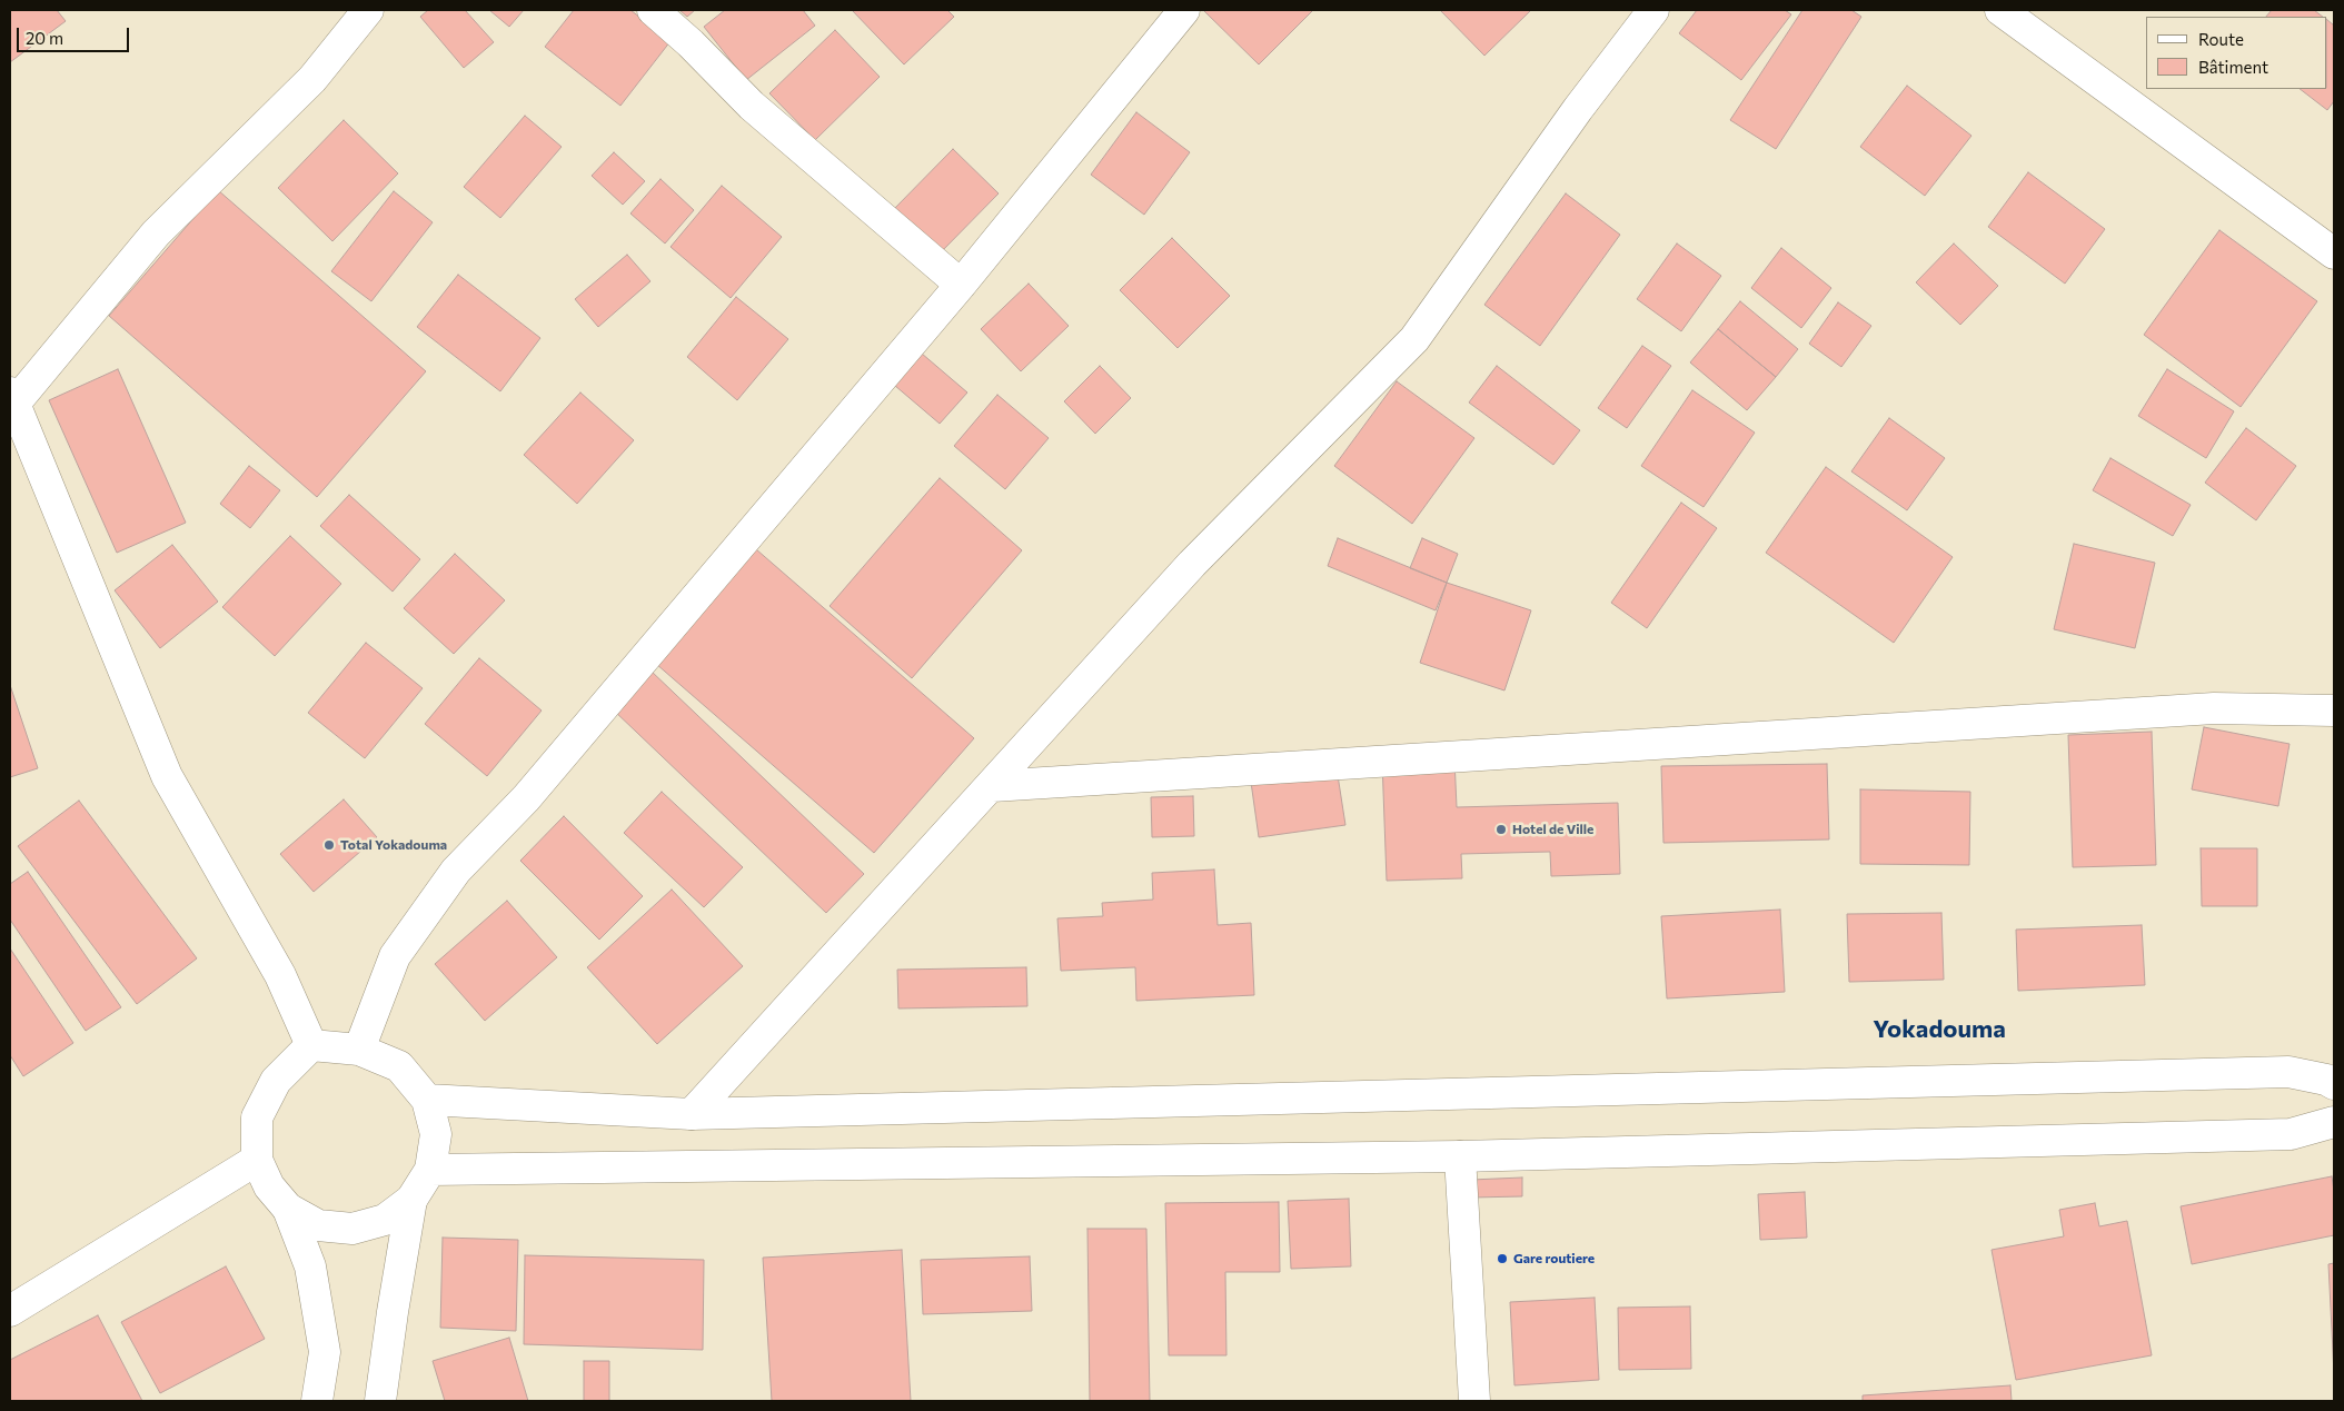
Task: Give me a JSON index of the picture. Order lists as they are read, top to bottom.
{
  "districts": ["Yokadouma"],
  "places": ["Hotel de Ville", "Total Yokadouma", "Gare routiere"],
  "legend": ["Route", "Bâtiment"],
  "scale_bar": "20 m"
}
